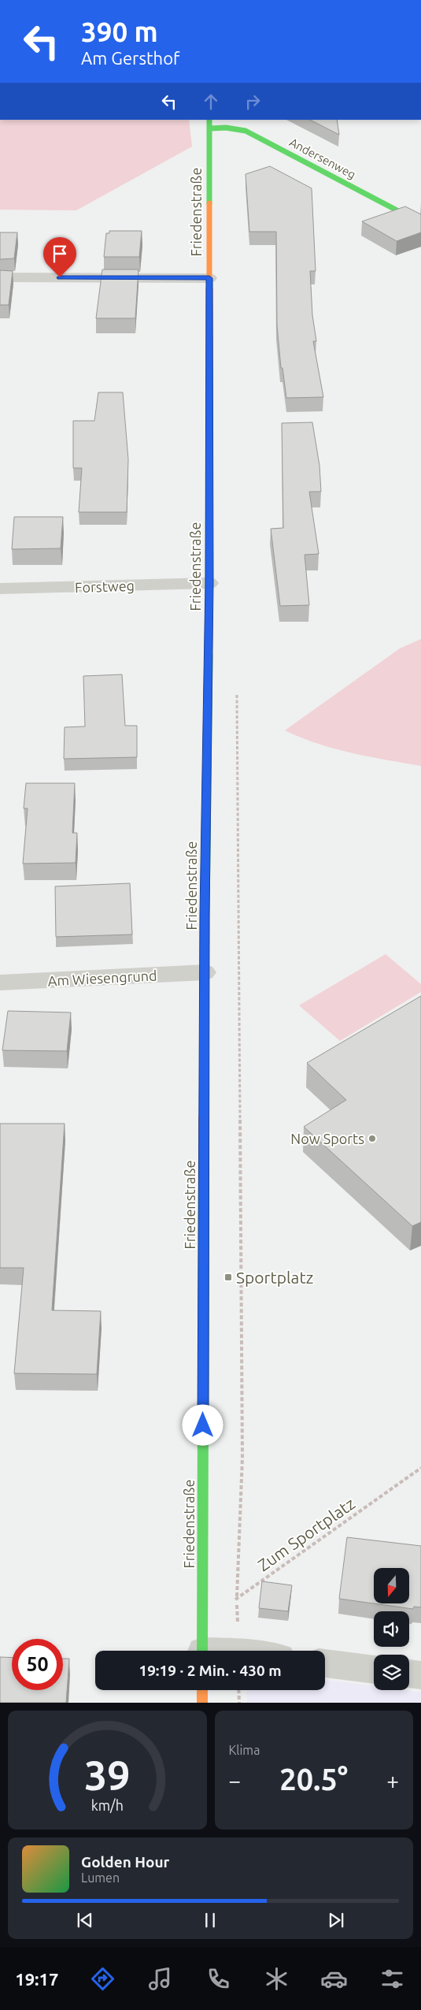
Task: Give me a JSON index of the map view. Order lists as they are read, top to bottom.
{
  "streets": {
    "main road": ["Andersenweg", "Friedenstraße"],
    "street": ["Forstweg", "Am Wiesengrund"],
    "path": ["Zum Sportplatz"]
  },
  "crossings": [
    ["Andersenweg", "Friedenstraße"],
    ["Friedenstraße", "Forstweg"],
    ["Friedenstraße", "Am Wiesengrund"],
    ["Friedenstraße", "Zum Sportplatz"]
  ],
  "places": {
    "other": ["Now Sports"],
    "transit": ["Sportplatz"]
  },
  "north": "bottom",
  "page": {
    "turn": ["390 m", "Am Gersthof"],
    "limit": "50",
    "trip": "19:19 · 2 Min. · 430 m",
    "tile": "Klima",
    "heat": ["−", "20.5°", "+"],
    "song": ["Golden Hour", "Lumen"],
    "tabs": "19:17",
    "gauge": ["39", "km/h"]
  }
}
